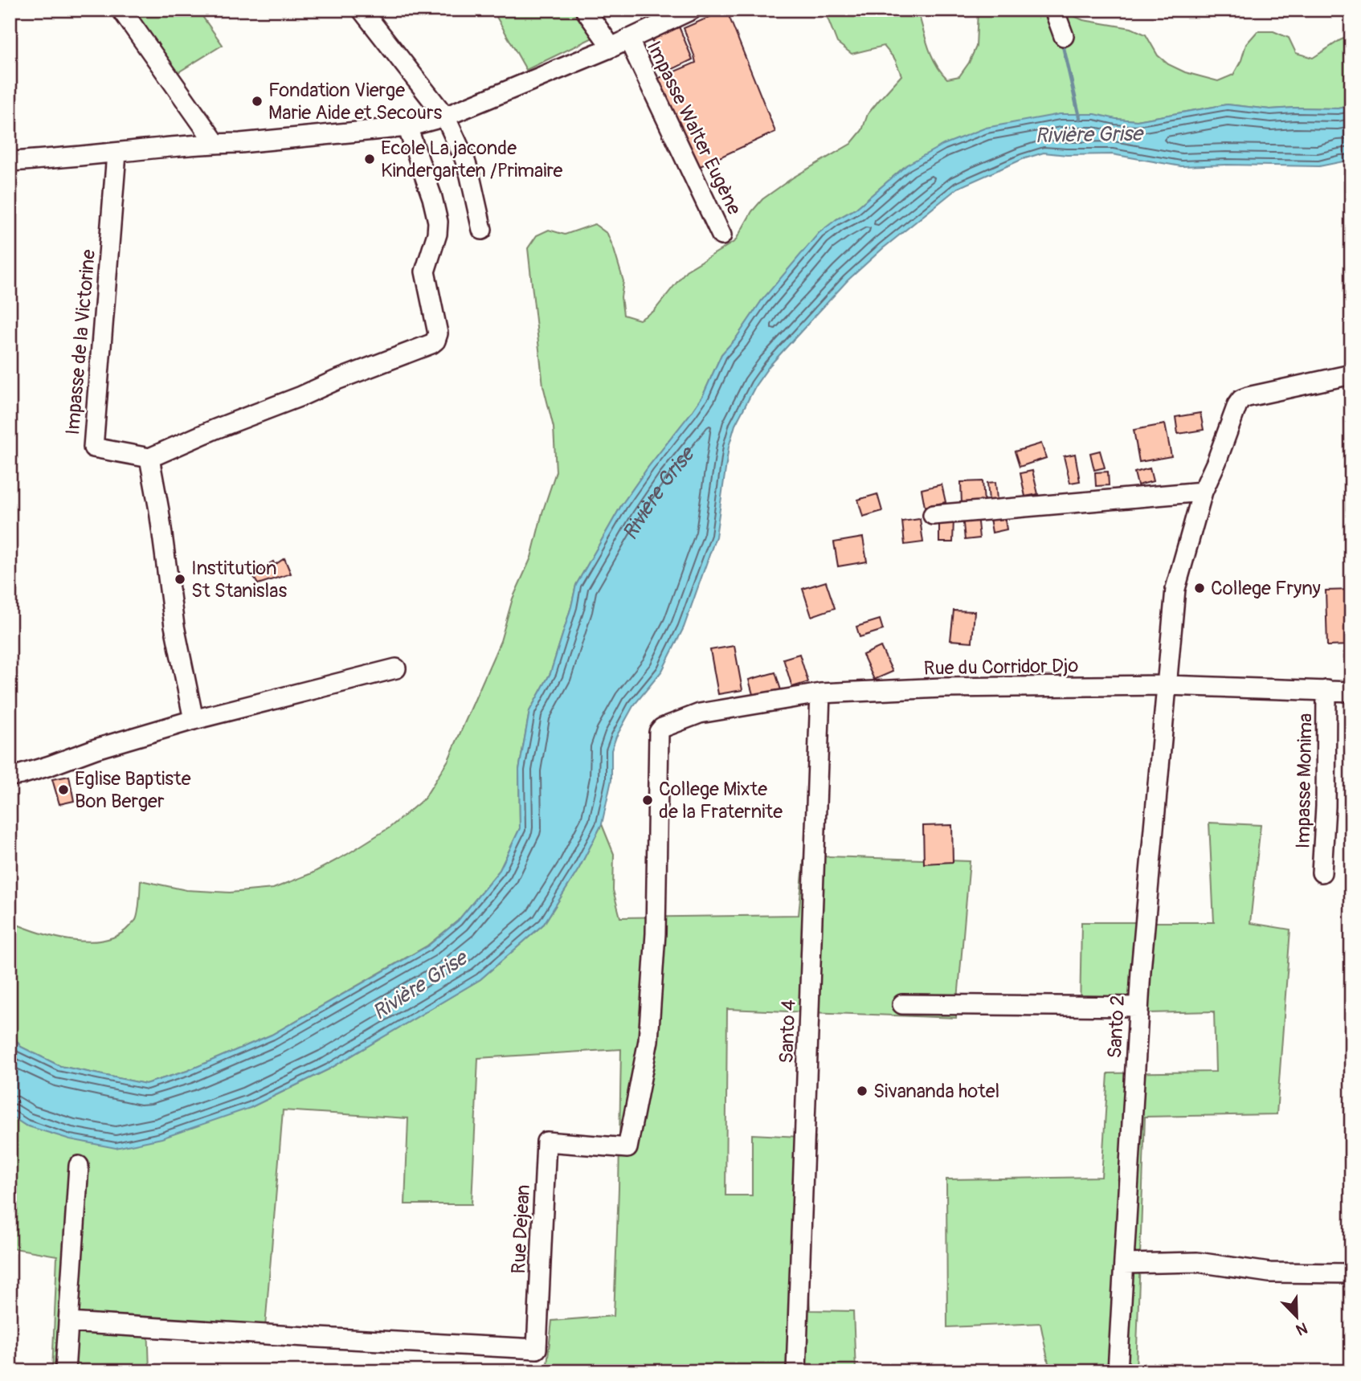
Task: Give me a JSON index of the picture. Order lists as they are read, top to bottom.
{
  "streets": {
    "street": [
      "Impasse Walter Eugène",
      "Impasse de la Victorine",
      "Rue du Corridor Djo",
      "Impasse Monima",
      "Santo 2",
      "Santo 4",
      "Rue Dejean"
    ]
  },
  "crossings": [
    ["Rue du Corridor Djo", "Impasse Monima"],
    ["Rue du Corridor Djo", "Santo 2"],
    ["Rue du Corridor Djo", "Santo 4"],
    ["Rue du Corridor Djo", "Rue Dejean"]
  ],
  "water": ["Rivière Grise"],
  "places": [
    "Fondation Vierge Marie Aide et Secours",
    "Ecole La jaconde Kindergarten /Primaire",
    "Institution St Stanislas",
    "College Fryny",
    "Eglise Baptiste Bon Berger",
    "College Mixte de la Fraternite",
    "Sivananda hotel"
  ],
  "north": "bottom right"
}
